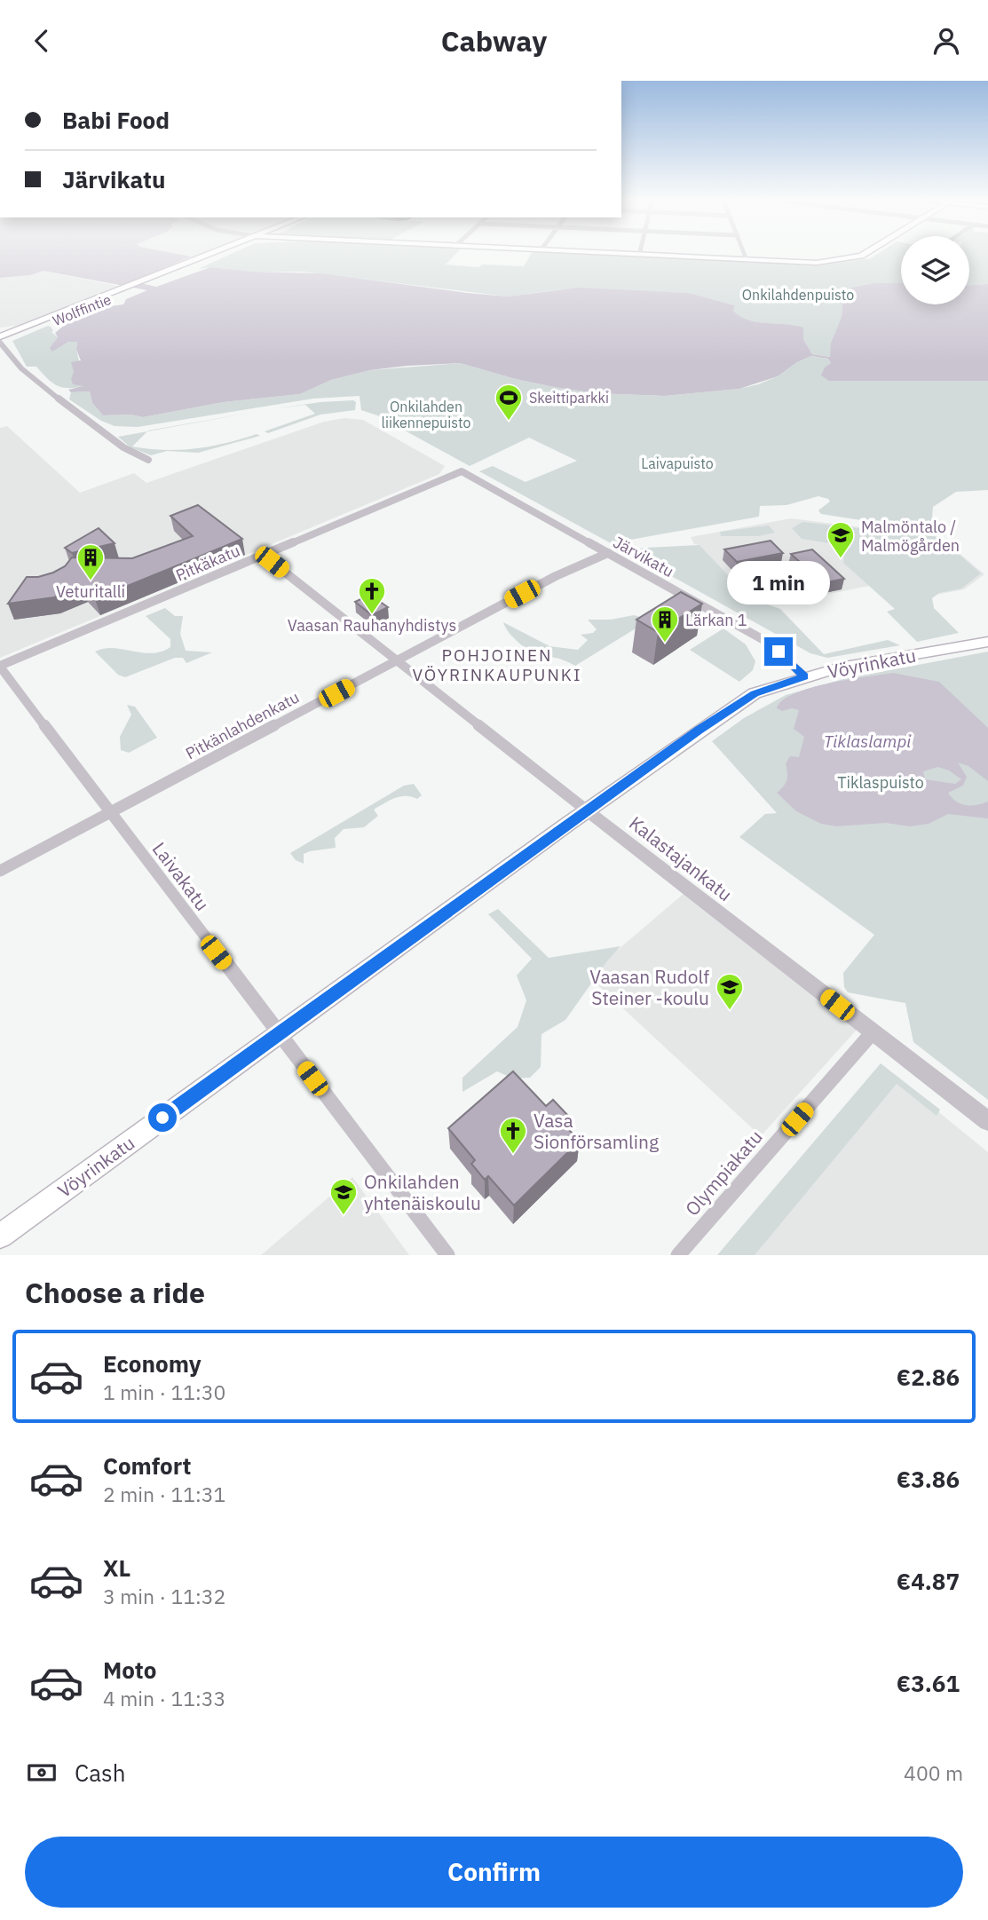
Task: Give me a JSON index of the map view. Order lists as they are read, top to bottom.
{
  "streets": {
    "main road": ["Wolffintie", "Vöyrinkatu"],
    "street": [
      "Järvikatu",
      "Pitkäkatu",
      "Pitkänlahdenkatu",
      "Kalastajankatu",
      "Laivakatu",
      "Olympiakatu"
    ]
  },
  "crossings": [
    ["Järvikatu", "Pitkäkatu"],
    ["Järvikatu", "Vöyrinkatu"],
    ["Järvikatu", "Pitkänlahdenkatu"],
    ["Pitkäkatu", "Kalastajankatu"],
    ["Pitkäkatu", "Laivakatu"],
    ["Vöyrinkatu", "Kalastajankatu"],
    ["Vöyrinkatu", "Laivakatu"],
    ["Pitkänlahdenkatu", "Kalastajankatu"],
    ["Pitkänlahdenkatu", "Laivakatu"],
    ["Kalastajankatu", "Olympiakatu"]
  ],
  "districts": ["POHJOINEN VÖYRINKAUPUNKI"],
  "water": ["Tiklaslampi"],
  "parks": [
    "Onkilahdenpuisto",
    "Onkilahden liikennepuisto",
    "Laivapuisto",
    "Tiklaspuisto"
  ],
  "places": {
    "sports": ["Skeittiparkki"],
    "school or university": ["Malmöntalo / Malmögården", "Vaasan Rudolf Steiner -koulu", "Onkilahden yhtenäiskoulu"],
    "building": ["Veturitalli", "Lärkan 1"],
    "church": ["Vaasan Rauhanyhdistys", "Vasa Sionförsamling"]
  },
  "page": {
    "header": "Cabway",
    "banner": ["Babi Food", "Järvikatu"],
    "bubble": "1 min",
    "heading": "Choose a ride",
    "list": [
      {
        "name": "Economy",
        "note": "1 min · 11:30",
        "value": "€2.86"
      },
      {
        "name": "Comfort",
        "note": "2 min · 11:31",
        "value": "€3.86"
      },
      {
        "name": "XL",
        "note": "3 min · 11:32",
        "value": "€4.87"
      },
      {
        "name": "Moto",
        "note": "4 min · 11:33",
        "value": "€3.61"
      }
    ],
    "pay": ["Cash", "400 m"],
    "buttons": "Confirm"
  }
}
